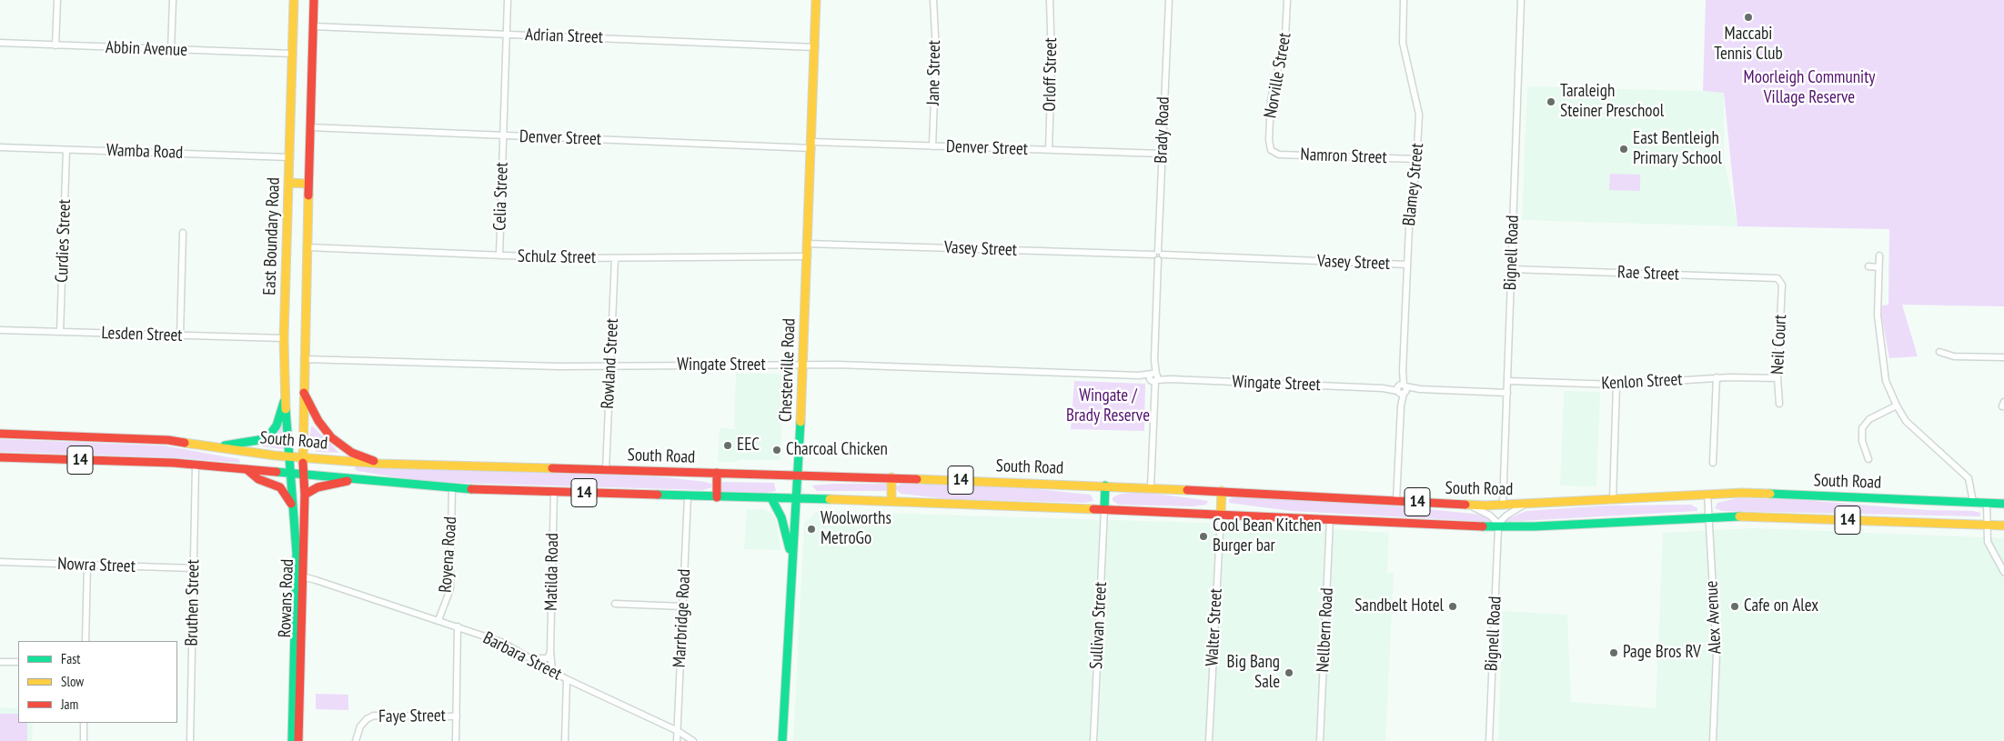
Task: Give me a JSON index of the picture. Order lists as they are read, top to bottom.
{
  "streets": {
    "main road": [
      "East Boundary Road",
      "Chesterville Road",
      "South Road",
      "14",
      "Rowans Road"
    ],
    "street": [
      "Adrian Street",
      "Abbin Avenue",
      "Jane Street",
      "Orloff Street",
      "Norville Street",
      "Brady Road",
      "Denver Street",
      "Wamba Road",
      "Namron Street",
      "Blamey Street",
      "Celia Street",
      "Curdies Street",
      "Vasey Street",
      "Bignell Road",
      "Schulz Street",
      "Rae Street",
      "Lesden Street",
      "Neil Court",
      "Rowland Street",
      "Wingate Street",
      "Kenlon Street",
      "Royena Road",
      "Nowra Street",
      "Matilda Road",
      "Bruthen Street",
      "Alex Avenue",
      "Marrbridge Road",
      "Sullivan Street",
      "Walter Street",
      "Nellbern Road",
      "Barbara Street",
      "Faye Street"
    ]
  },
  "crossings": [
    ["Adrian Street", "Celia Street"],
    ["Adrian Street", "East Boundary Road"],
    ["Adrian Street", "Chesterville Road"],
    ["Abbin Avenue", "East Boundary Road"],
    ["Jane Street", "Denver Street"],
    ["Orloff Street", "Denver Street"],
    ["Norville Street", "Namron Street"],
    ["Brady Road", "Denver Street"],
    ["Brady Road", "Vasey Street"],
    ["Brady Road", "Wingate Street"],
    ["Brady Road", "South Road"],
    ["Denver Street", "Celia Street"],
    ["Denver Street", "East Boundary Road"],
    ["Denver Street", "Chesterville Road"],
    ["Wamba Road", "East Boundary Road"],
    ["Wamba Road", "Curdies Street"],
    ["Namron Street", "Blamey Street"],
    ["Blamey Street", "Vasey Street"],
    ["Blamey Street", "Wingate Street"],
    ["Blamey Street", "South Road"],
    ["Celia Street", "Schulz Street"],
    ["East Boundary Road", "Schulz Street"],
    ["East Boundary Road", "Lesden Street"],
    ["East Boundary Road", "Wingate Street"],
    ["East Boundary Road", "South Road"],
    ["East Boundary Road", "Rowans Road"],
    ["Curdies Street", "Lesden Street"],
    ["Vasey Street", "Chesterville Road"],
    ["Bignell Road", "Rae Street"],
    ["Bignell Road", "Wingate Street"],
    ["Bignell Road", "Kenlon Street"],
    ["Bignell Road", "South Road"],
    ["Schulz Street", "Rowland Street"],
    ["Schulz Street", "Chesterville Road"],
    ["Rae Street", "Neil Court"],
    ["Neil Court", "Kenlon Street"],
    ["Rowland Street", "Wingate Street"],
    ["Rowland Street", "South Road"],
    ["Wingate Street", "Chesterville Road"],
    ["Chesterville Road", "South Road"],
    ["South Road", "Royena Road"],
    ["South Road", "Matilda Road"],
    ["South Road", "Rowans Road"],
    ["South Road", "Bruthen Street"],
    ["South Road", "Alex Avenue"],
    ["South Road", "Marrbridge Road"],
    ["South Road", "Sullivan Street"],
    ["South Road", "Walter Street"],
    ["South Road", "Nellbern Road"],
    ["Royena Road", "Barbara Street"],
    ["Nowra Street", "Bruthen Street"],
    ["Matilda Road", "Barbara Street"],
    ["Rowans Road", "Barbara Street"],
    ["Marrbridge Road", "Barbara Street"]
  ],
  "parks": ["Moorleigh Community Village Reserve", "Wingate / Brady Reserve"],
  "places": [
    "Maccabi Tennis Club",
    "Taraleigh Steiner Preschool",
    "East Bentleigh Primary School",
    "EEC",
    "Charcoal Chicken",
    "Woolworths MetroGo",
    "Cool Bean Kitchen Burger bar",
    "Sandbelt Hotel",
    "Cafe on Alex",
    "Page Bros RV",
    "Big Bang Sale"
  ],
  "legend": ["Fast", "Slow", "Jam"]
}
